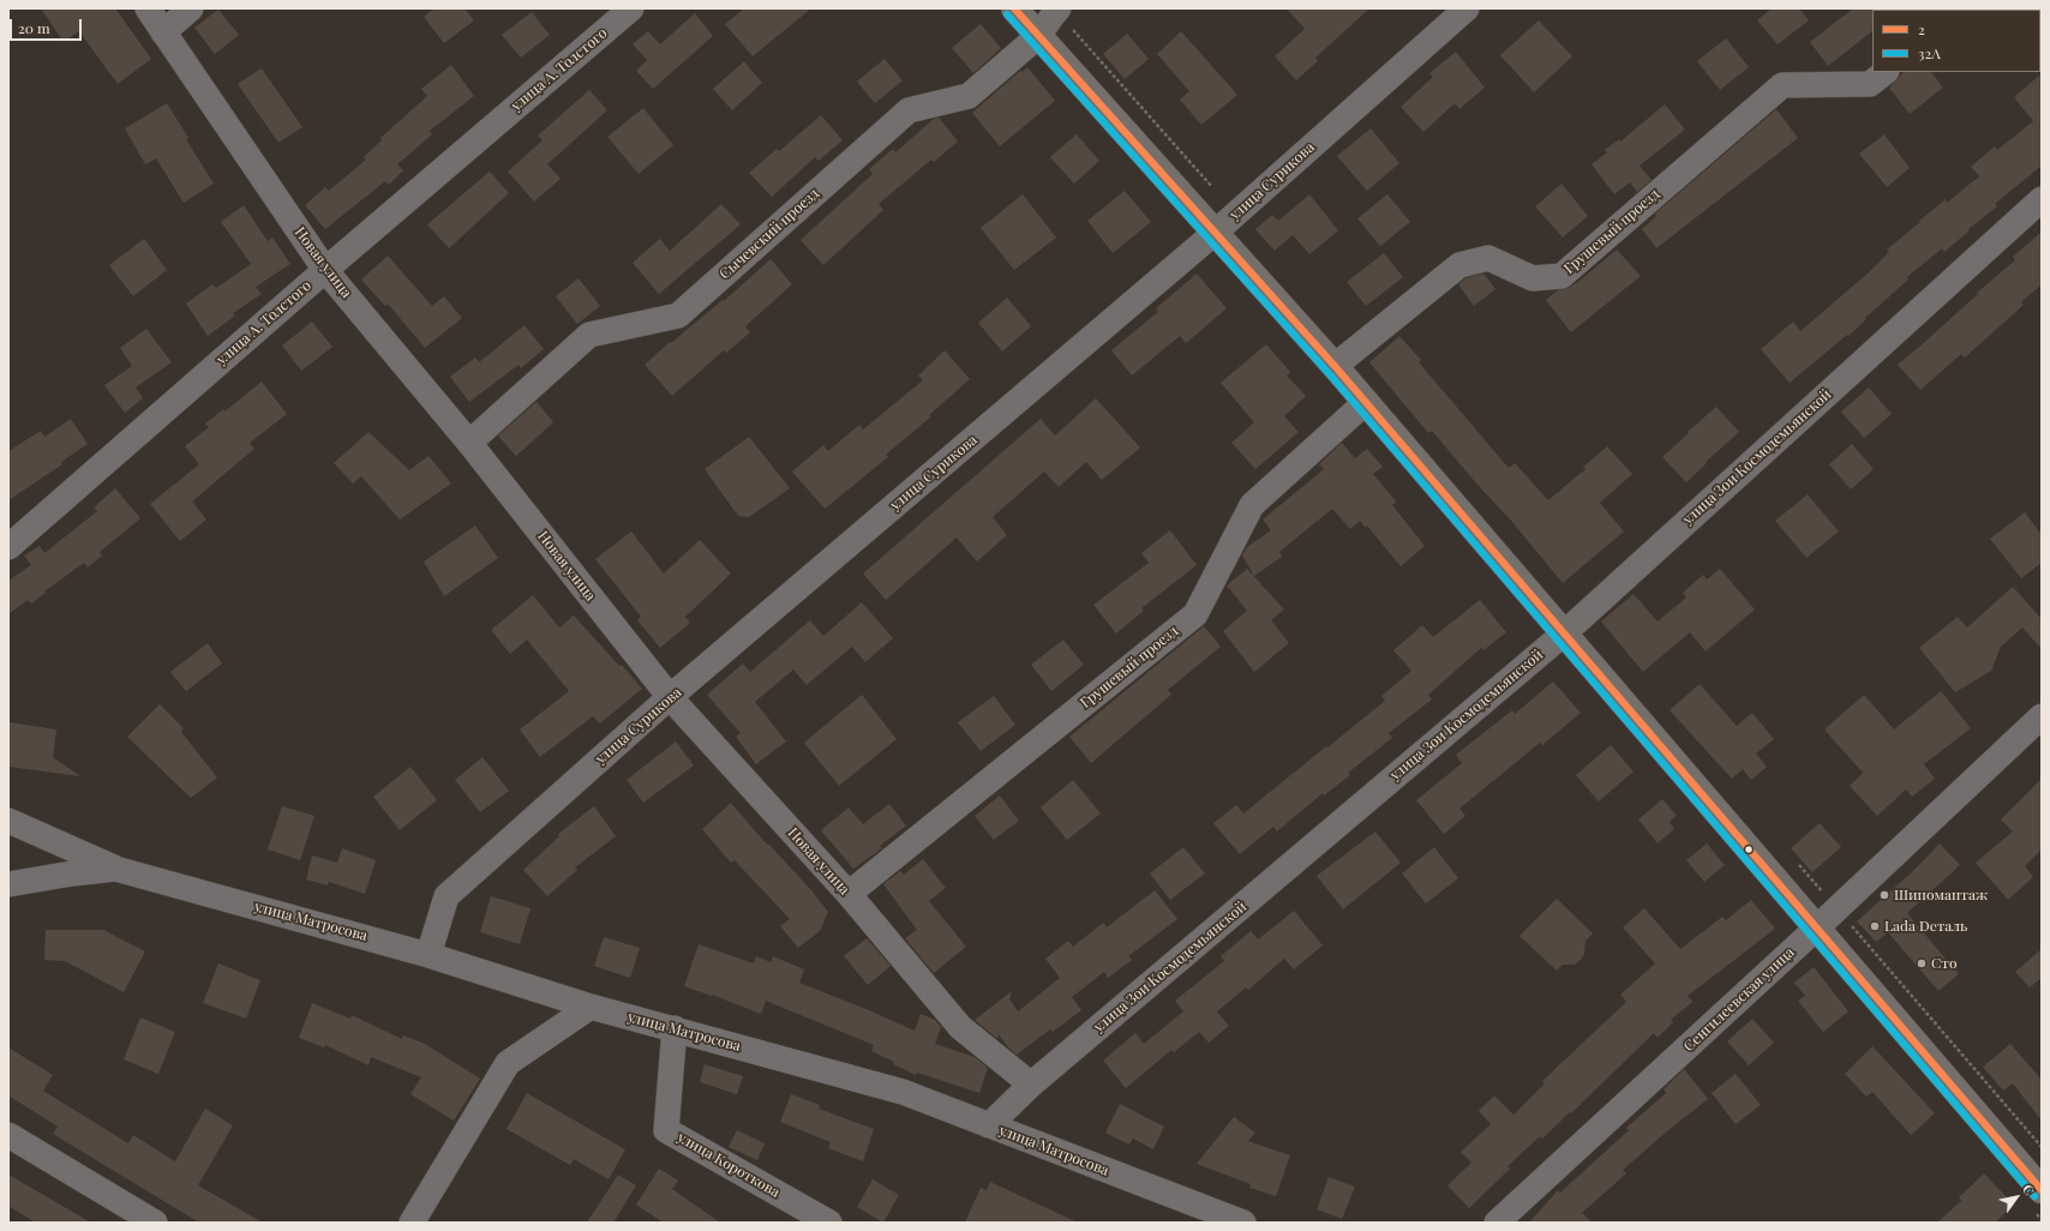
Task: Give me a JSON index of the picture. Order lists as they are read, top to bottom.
{
  "streets": {
    "street": [
      "улица А. Толстого",
      "улица Сурикова",
      "Грушевый проезд",
      "Сычевский проезд",
      "Новая улица",
      "улица Зои Космодемьянской",
      "улица Матросова",
      "Сенгилеевская улица",
      "улица Короткова"
    ]
  },
  "crossings": [
    ["улица А. Толстого", "Новая улица"],
    ["улица Сурикова", "Новая улица"],
    ["улица Сурикова", "улица Матросова"],
    ["Грушевый проезд", "Новая улица"],
    ["Сычевский проезд", "Новая улица"],
    ["Новая улица", "улица Зои Космодемьянской"],
    ["улица Зои Космодемьянской", "улица Матросова"],
    ["улица Матросова", "улица Короткова"]
  ],
  "places": ["Шиномантаж", "Lada Dеталь", "Сто"],
  "lines": ["transit line 2", "transit line 32A"],
  "legend": ["2", "32A"],
  "scale_bar": "20 m",
  "north": "top right"
}
